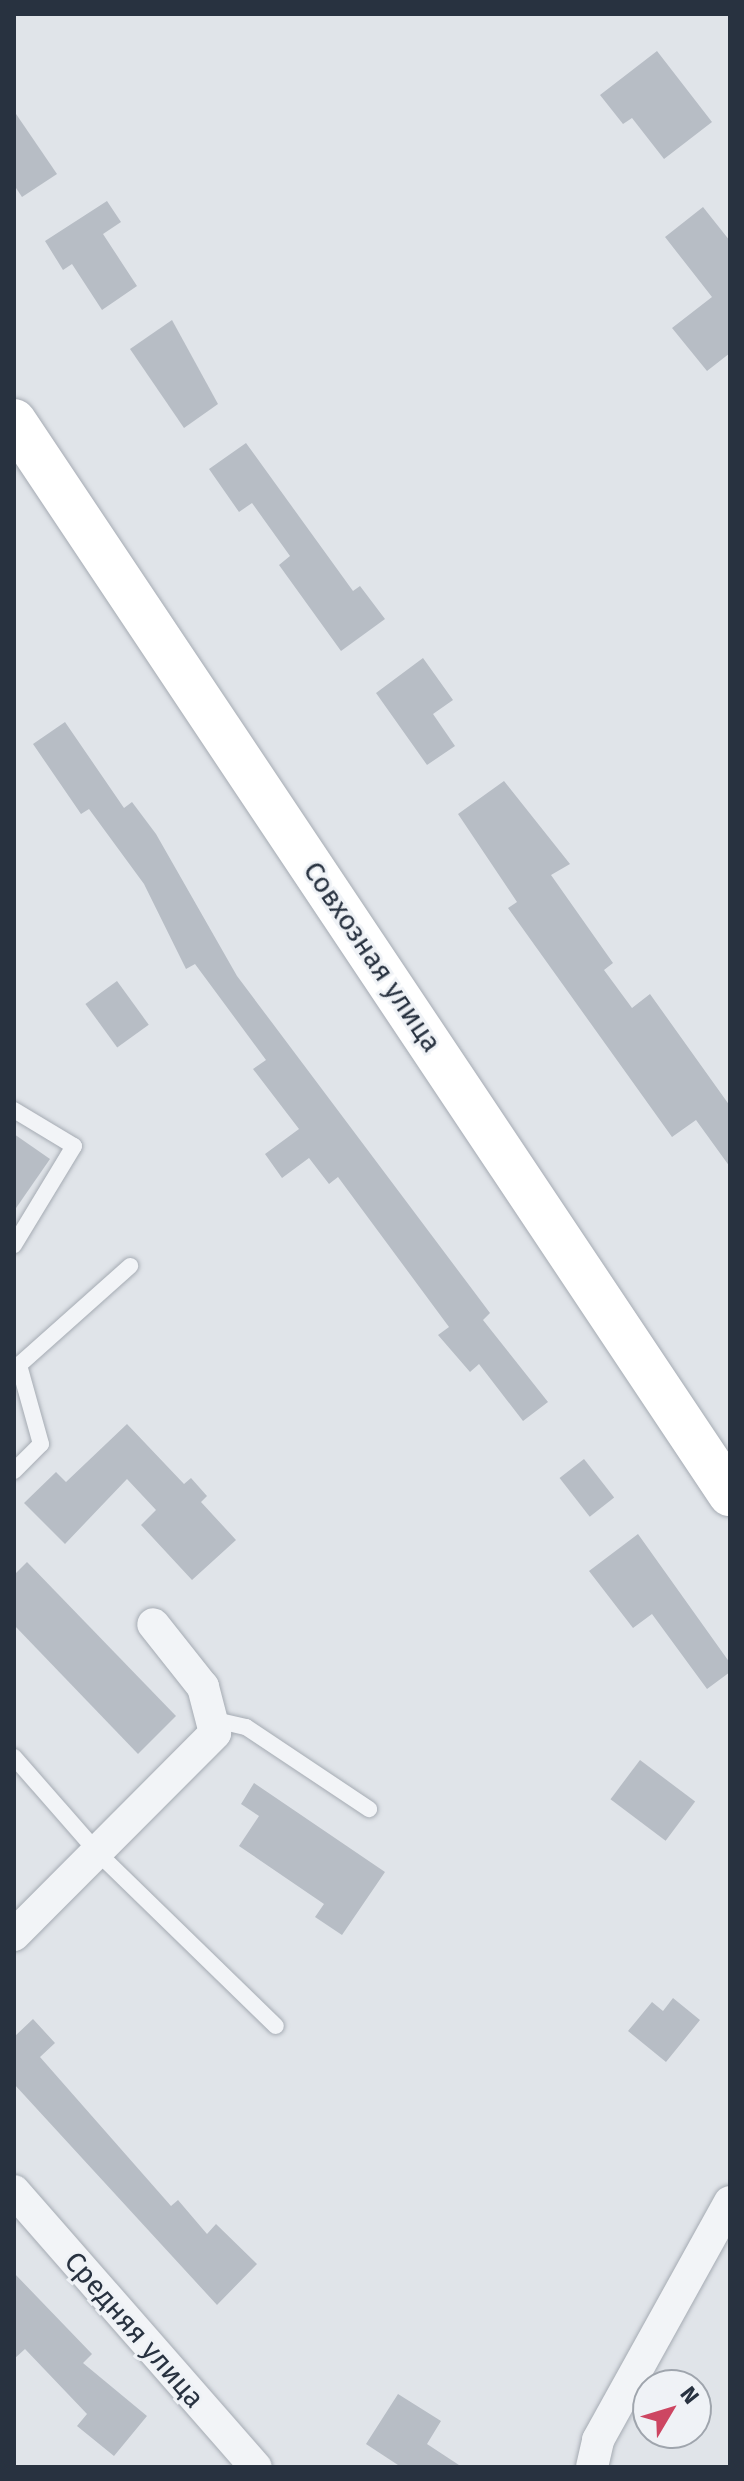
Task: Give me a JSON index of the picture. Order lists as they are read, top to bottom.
{
  "streets": {
    "street": ["Совхозная улица", "Средняя улица"]
  },
  "north": "top right"
}
